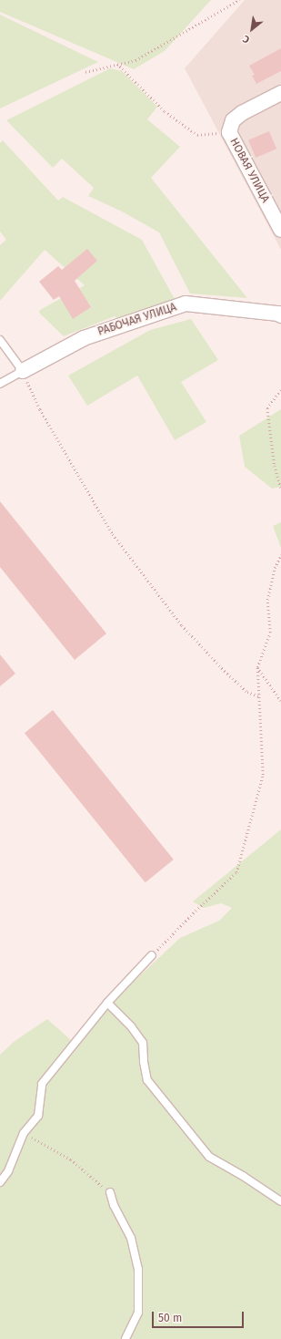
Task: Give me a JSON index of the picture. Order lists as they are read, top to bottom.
{
  "streets": {
    "street": ["НОВАЯ УЛИЦА", "РАБОЧАЯ УЛИЦА"]
  },
  "scale_bar": "50 m",
  "north": "bottom left"
}
